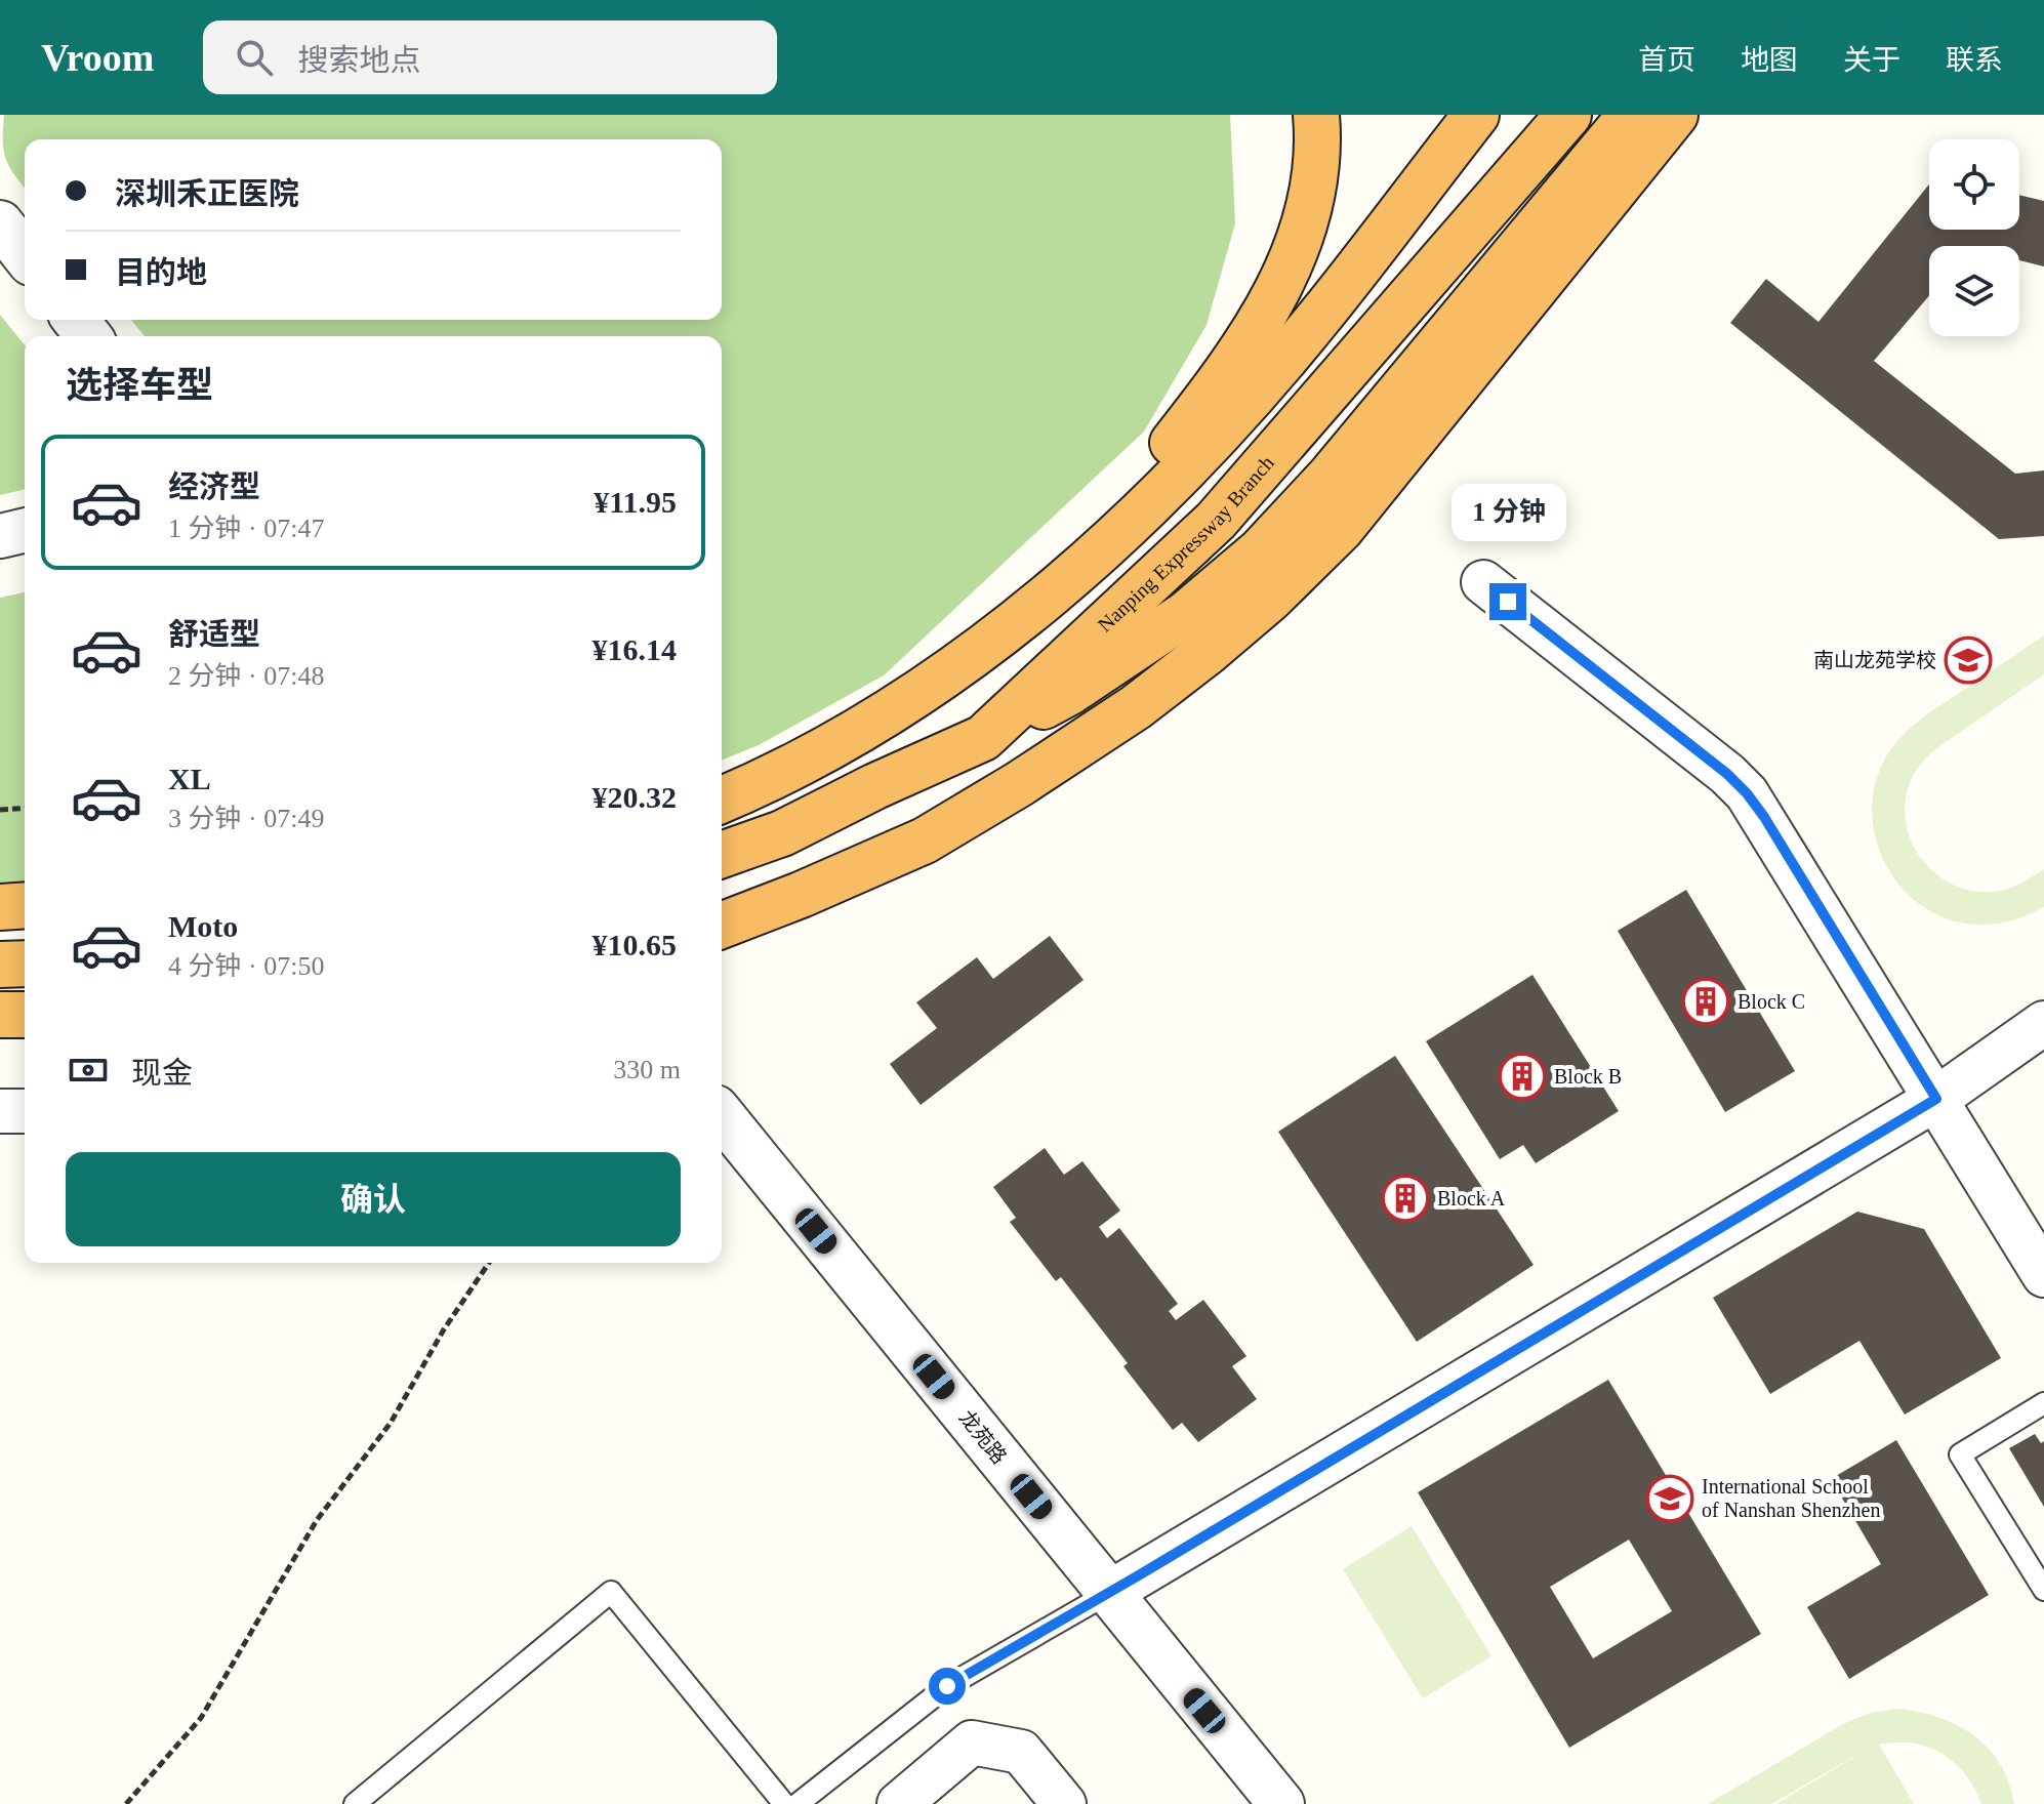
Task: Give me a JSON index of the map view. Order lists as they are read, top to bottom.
{
  "streets": {
    "highway": ["Nanping Expressway Branch"],
    "street": ["龙苑路"]
  },
  "places": {
    "school or university": ["南山龙苑学校", "International School of Nanshan Shenzhen"],
    "building": ["Block C", "Block B", "Block A"]
  },
  "page": {
    "header": "Vroom",
    "search": "搜索地点",
    "nav": [
      "首页",
      "地图",
      "关于",
      "联系"
    ],
    "banner": ["深圳禾正医院", "目的地"],
    "heading": "选择车型",
    "list": [
      {
        "name": "经济型",
        "note": "1 分钟 · 07:47",
        "value": "¥11.95"
      },
      {
        "name": "舒适型",
        "note": "2 分钟 · 07:48",
        "value": "¥16.14"
      },
      {
        "name": "XL",
        "note": "3 分钟 · 07:49",
        "value": "¥20.32"
      },
      {
        "name": "Moto",
        "note": "4 分钟 · 07:50",
        "value": "¥10.65"
      }
    ],
    "bubble": "1 分钟",
    "pay": ["现金", "330 m"],
    "buttons": "确认"
  }
}
